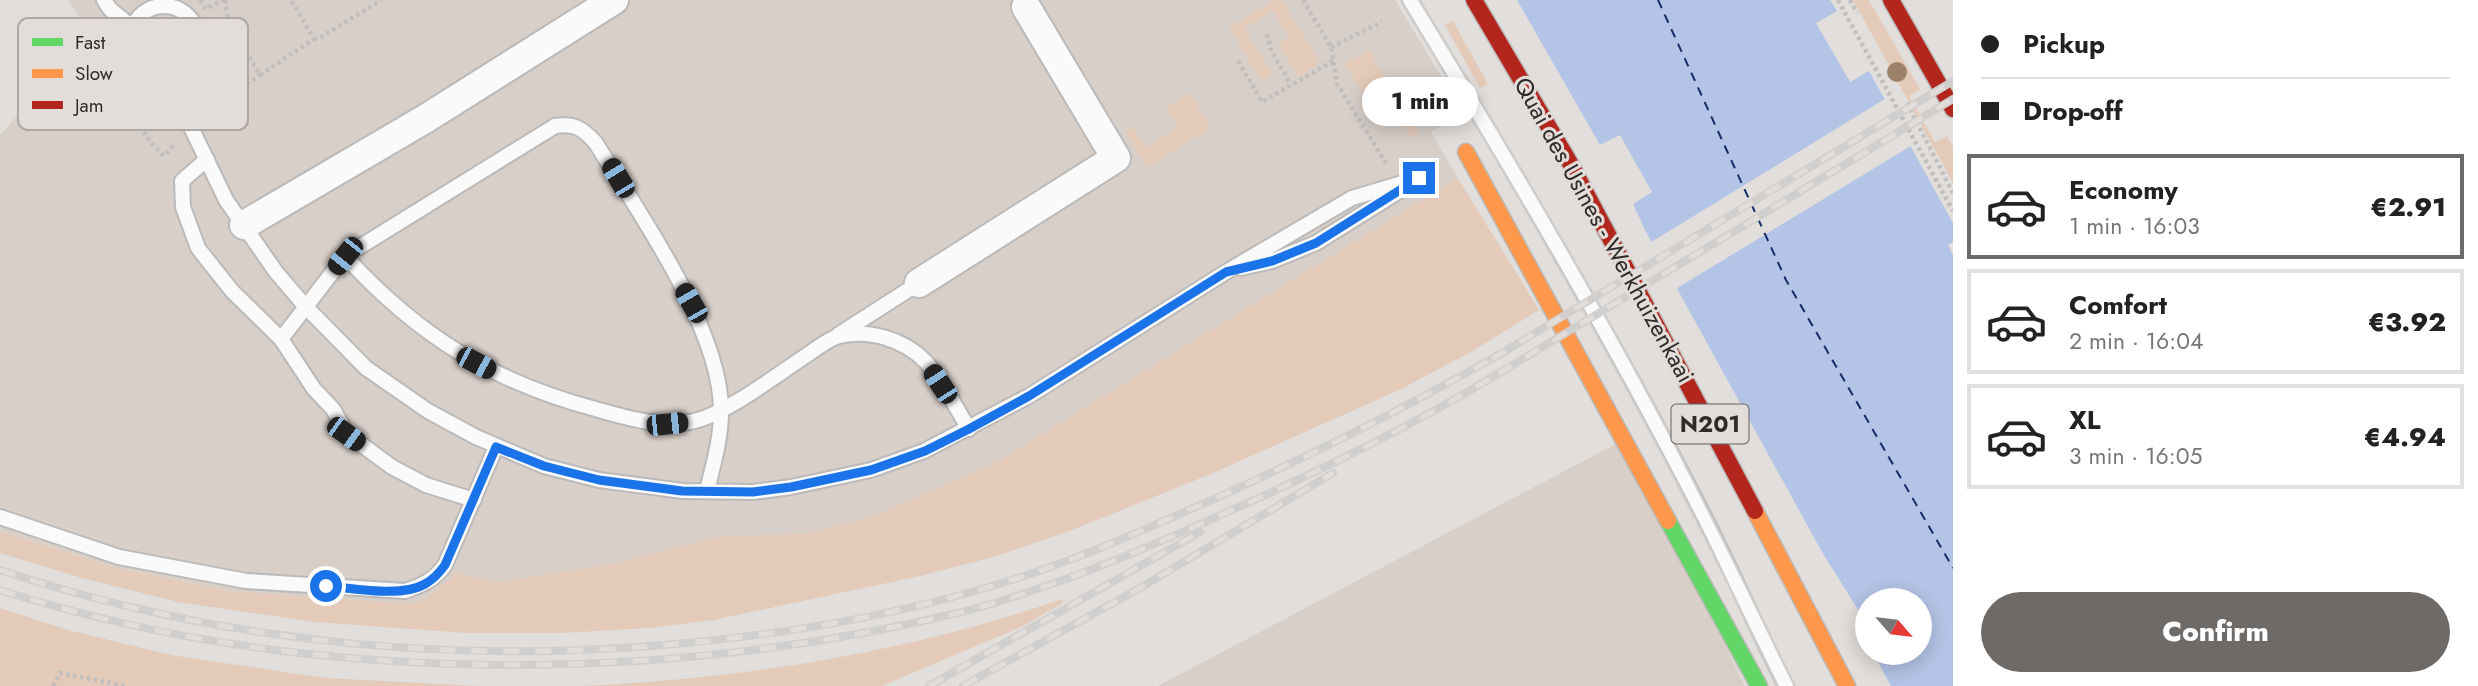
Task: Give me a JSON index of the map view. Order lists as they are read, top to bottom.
{
  "streets": {
    "main road": ["Quai des Usines - Werkhuizenkaai", "N201"]
  },
  "legend": ["Fast", "Slow", "Jam"],
  "north": "bottom right",
  "page": {
    "banner": ["Pickup", "Drop-off"],
    "bubble": "1 min",
    "list": [
      {
        "name": "Economy",
        "note": "1 min · 16:03",
        "value": "€2.91"
      },
      {
        "name": "Comfort",
        "note": "2 min · 16:04",
        "value": "€3.92"
      },
      {
        "name": "XL",
        "note": "3 min · 16:05",
        "value": "€4.94"
      }
    ],
    "buttons": "Confirm"
  }
}
